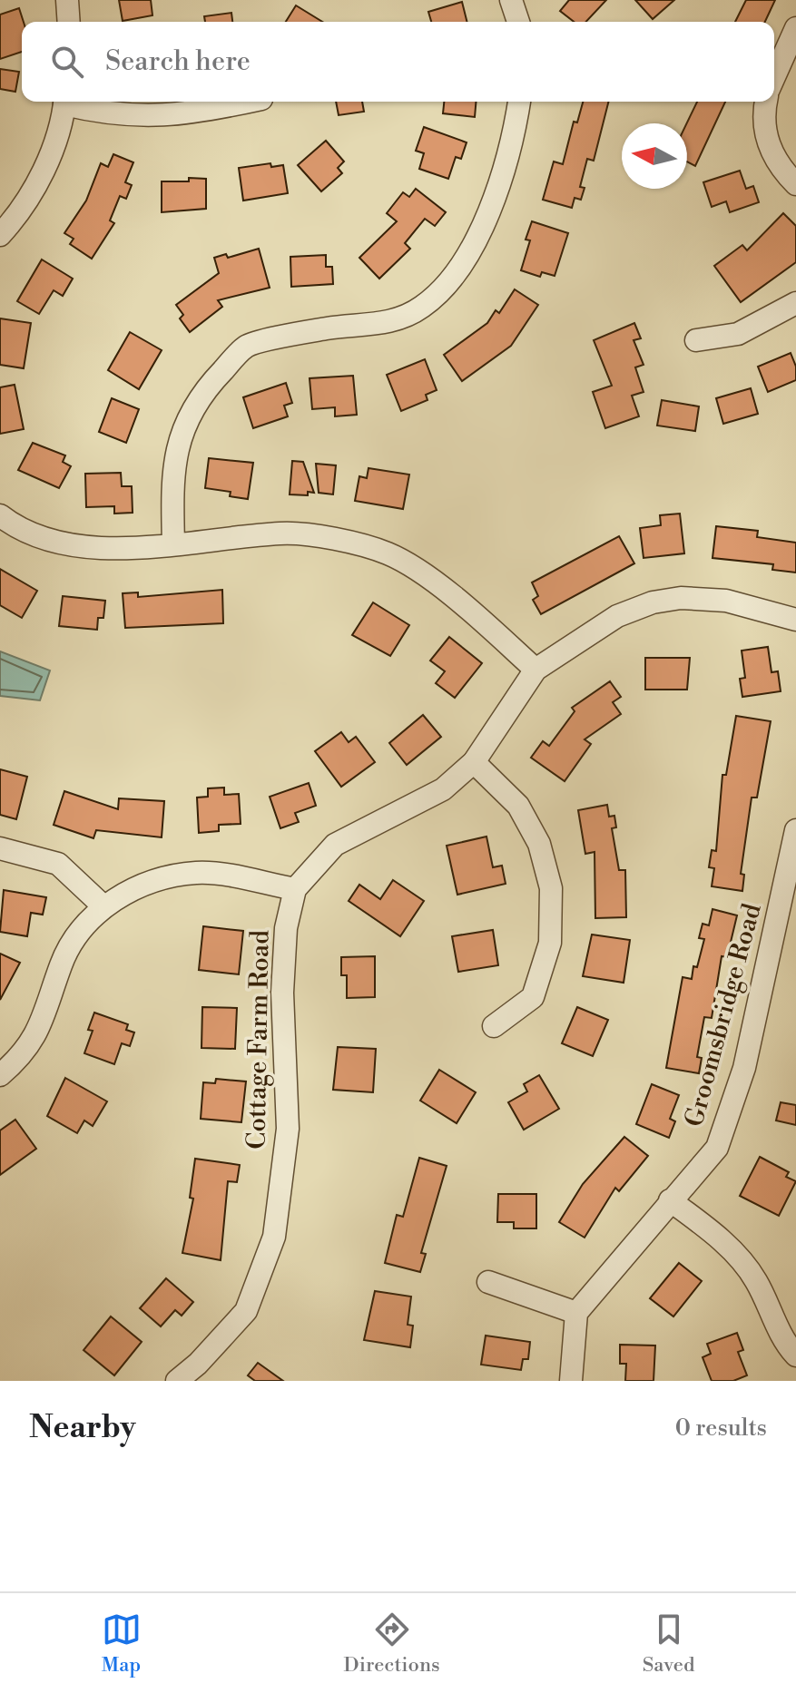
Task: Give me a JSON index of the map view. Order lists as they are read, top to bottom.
{
  "streets": {
    "street": ["Groomsbridge Road", "Cottage Farm Road"]
  },
  "north": "left",
  "page": {
    "search": "Search here",
    "heading": ["Nearby", "0 results"],
    "nav": ["Map", "Directions", "Saved"]
  }
}
